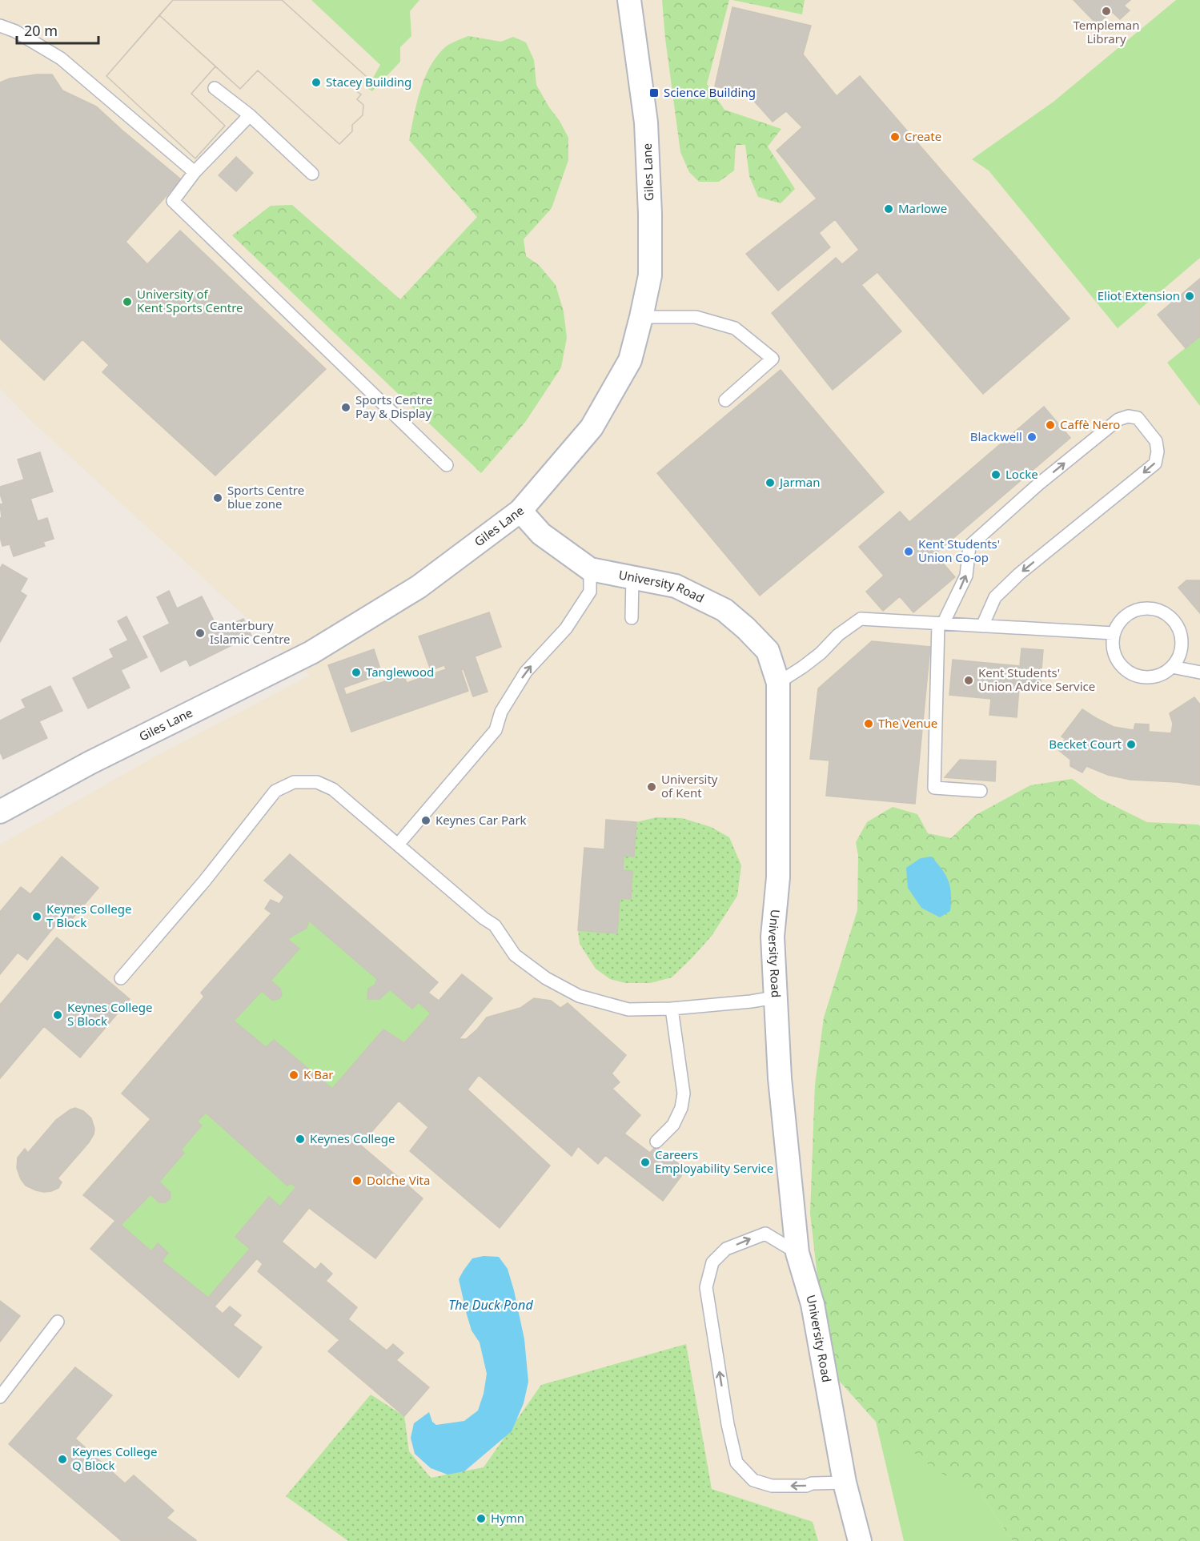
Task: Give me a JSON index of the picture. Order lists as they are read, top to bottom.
{
  "streets": {
    "street": ["Giles Lane", "University Road"]
  },
  "crossings": [
    ["Giles Lane", "University Road"]
  ],
  "water": ["The Duck Pond"],
  "places": {
    "other": [
      "Templeman Library",
      "Stacey Building",
      "Create",
      "Marlowe",
      "Eliot Extension",
      "University of Kent Sports Centre",
      "Sports Centre Pay & Display",
      "Caffè Nero",
      "Blackwell",
      "Locke",
      "Jarman",
      "Sports Centre blue zone",
      "Kent Students' Union Co-op",
      "Canterbury Islamic Centre",
      "Tanglewood",
      "Kent Students' Union Advice Service",
      "The Venue",
      "Becket Court",
      "University of Kent",
      "Keynes Car Park",
      "Keynes College T Block",
      "Keynes College S Block",
      "K Bar",
      "Keynes College",
      "Careers Employability Service",
      "Dolche Vita",
      "Keynes College Q Block",
      "Hymn"
    ],
    "transit": ["Science Building"]
  },
  "scale_bar": "20 m"
}
